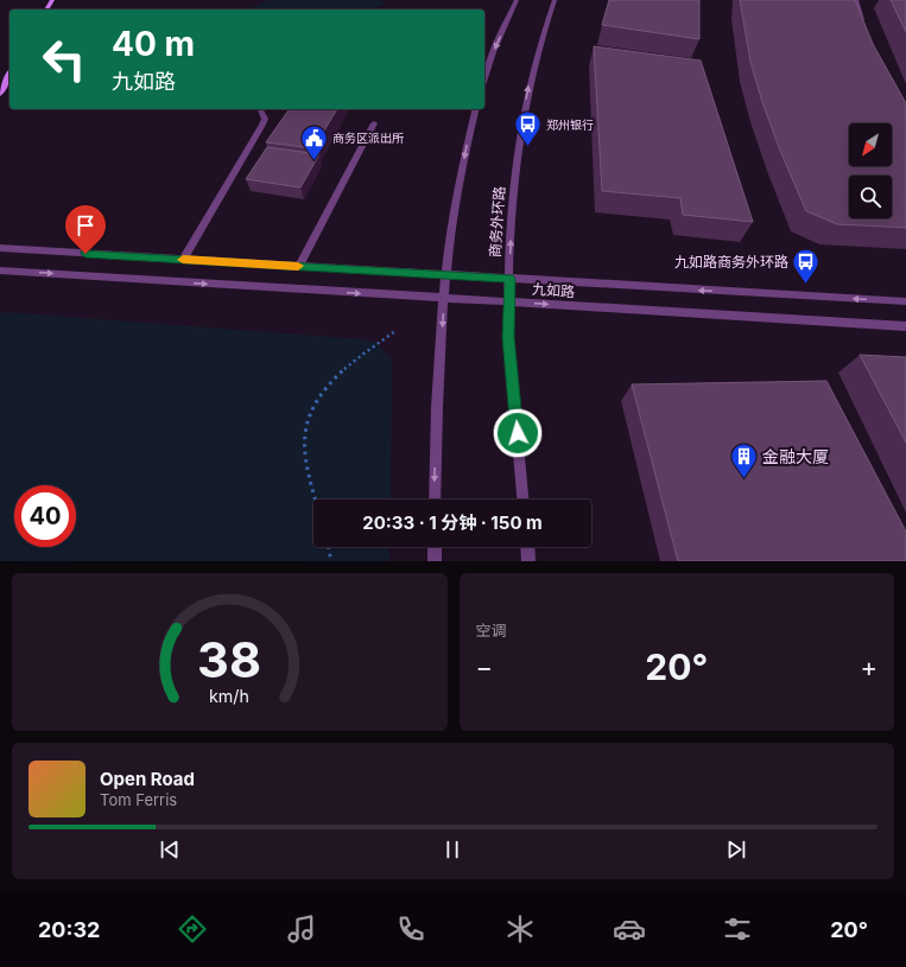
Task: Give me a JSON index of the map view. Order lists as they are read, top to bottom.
{
  "streets": {
    "street": ["商务外环路", "九如路"]
  },
  "crossings": [
    ["商务外环路", "九如路"]
  ],
  "places": {
    "bus stop": ["郑州银行", "九如路商务外环路"],
    "public building": ["商务区派出所"],
    "building": ["金融大厦"]
  },
  "north": "bottom left",
  "page": {
    "turn": ["40 m", "九如路"],
    "limit": "40",
    "trip": "20:33 · 1 分钟 · 150 m",
    "tile": "空调",
    "heat": ["−", "20°", "+"],
    "song": ["Open Road", "Tom Ferris"],
    "tabs": ["20:32", "20°"],
    "gauge": ["38", "km/h"]
  }
}
